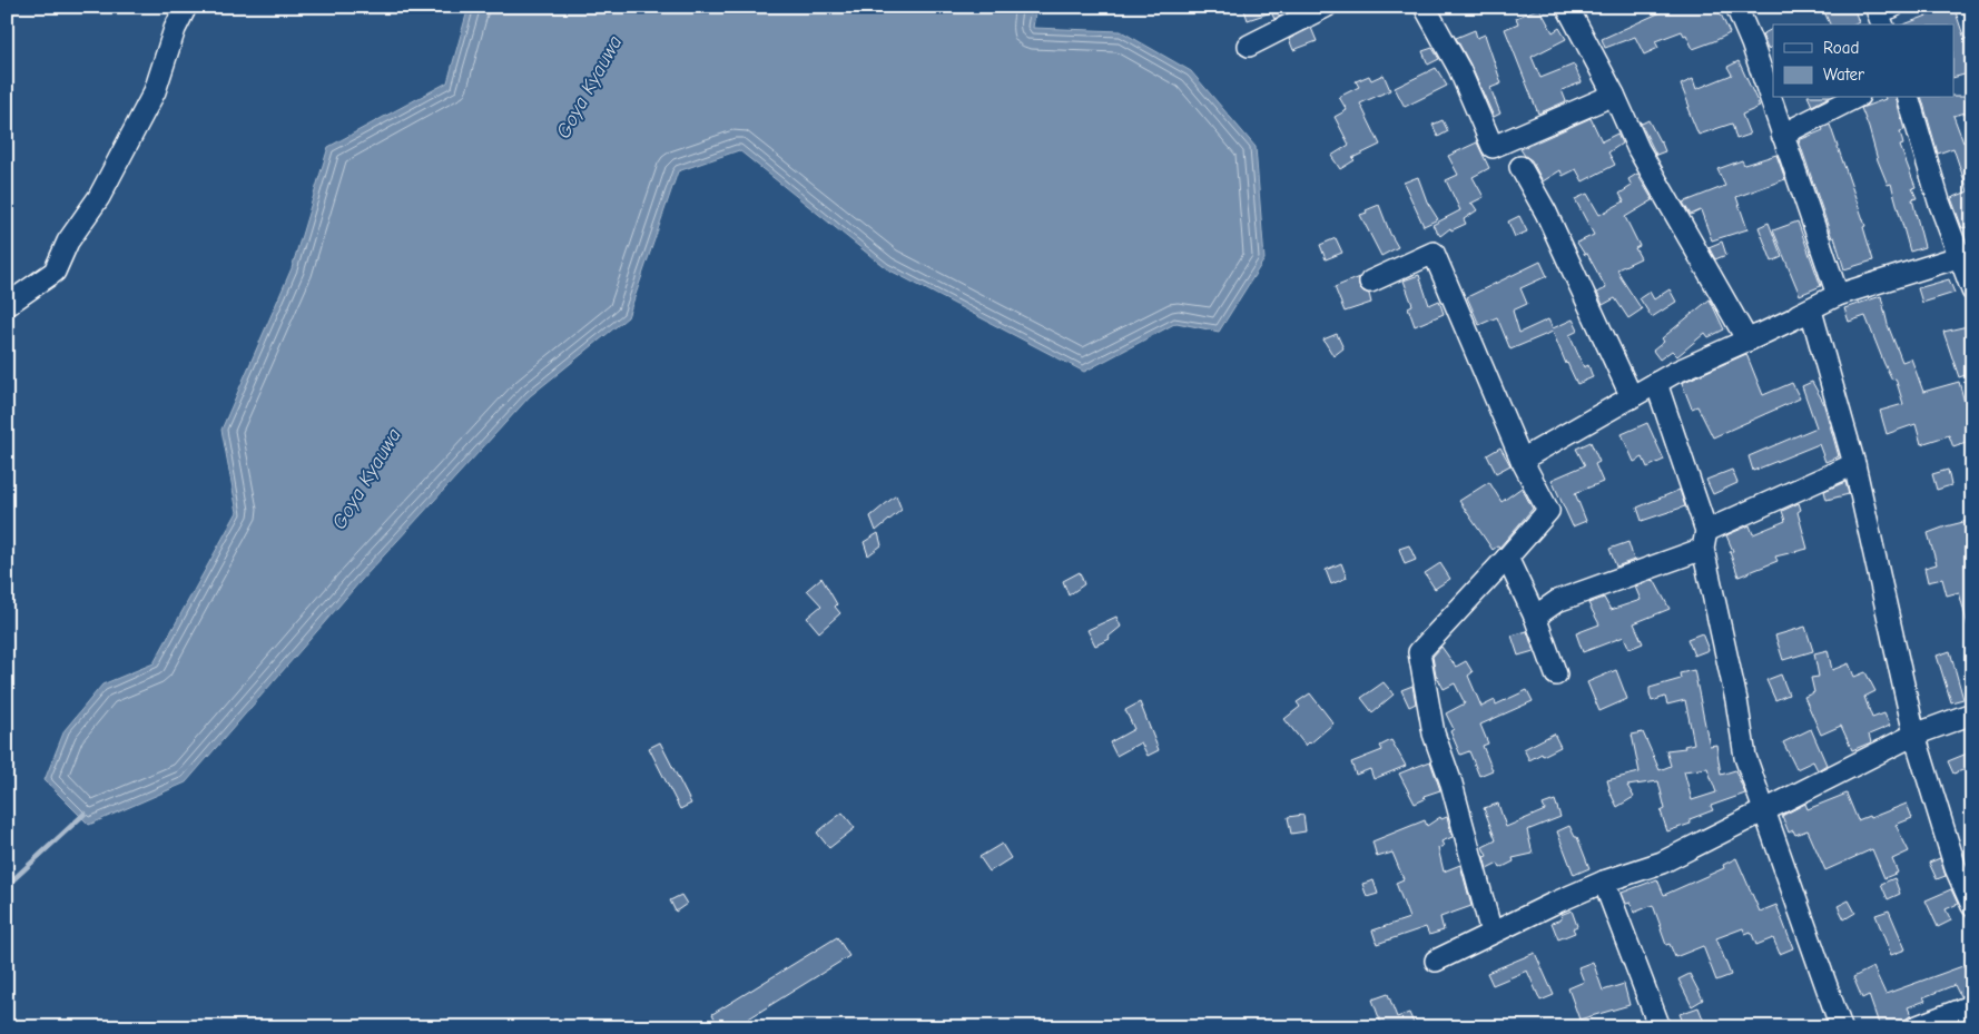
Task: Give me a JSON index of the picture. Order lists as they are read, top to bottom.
{
  "water": ["Goya Kyauwa"],
  "legend": ["Road", "Water"]
}
